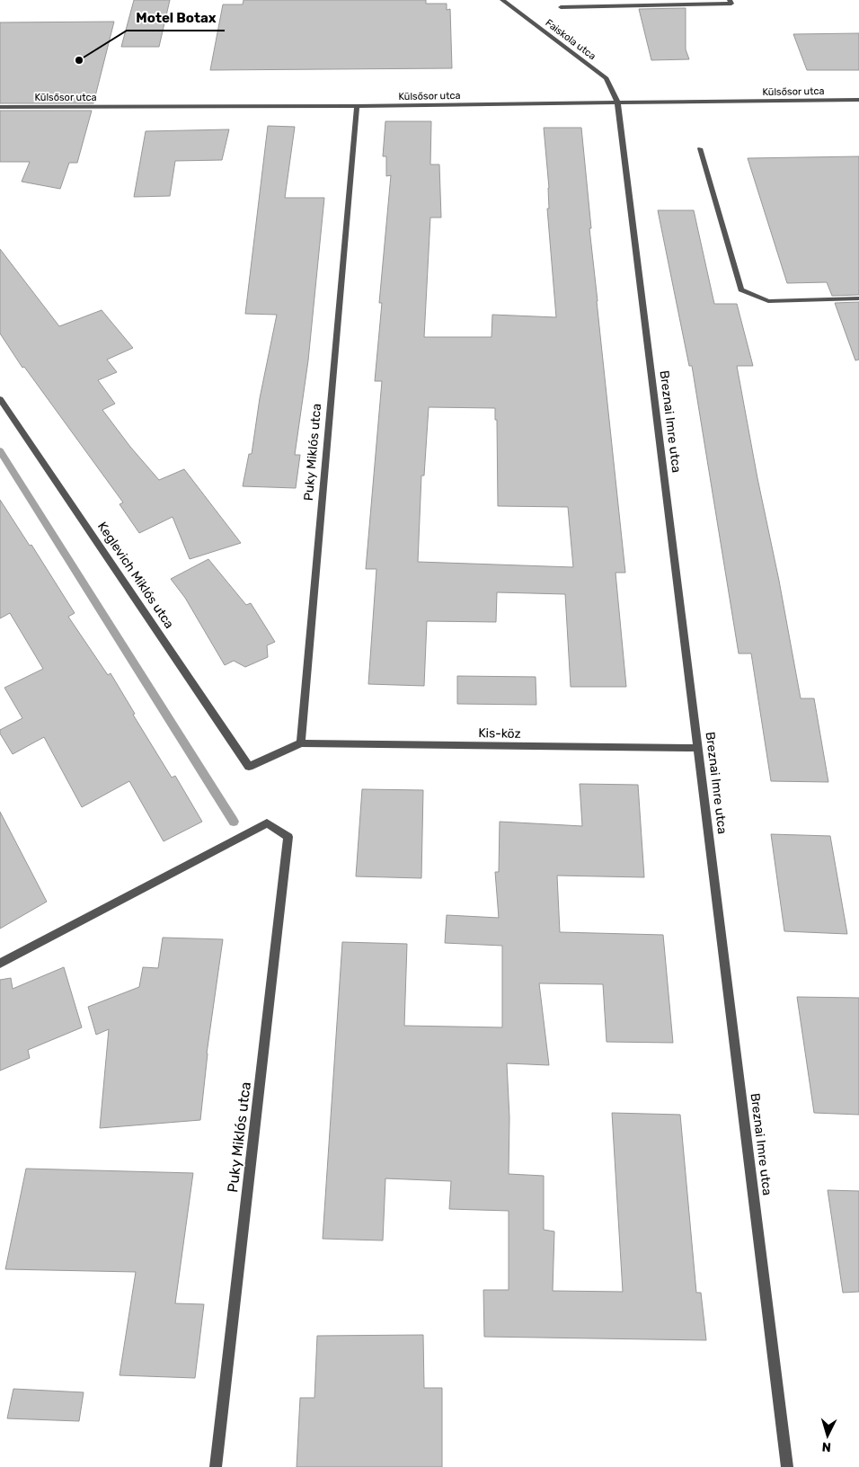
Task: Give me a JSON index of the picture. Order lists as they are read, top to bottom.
{
  "streets": {
    "street": [
      "Faiskola utca",
      "Külsősor utca",
      "Breznai Imre utca",
      "Puky Miklós utca",
      "Keglevich Miklós utca",
      "Kis-köz"
    ]
  },
  "crossings": [
    ["Faiskola utca", "Külsősor utca"],
    ["Faiskola utca", "Breznai Imre utca"],
    ["Külsősor utca", "Breznai Imre utca"],
    ["Külsősor utca", "Puky Miklós utca"],
    ["Breznai Imre utca", "Kis-köz"],
    ["Puky Miklós utca", "Keglevich Miklós utca"],
    ["Puky Miklós utca", "Kis-köz"],
    ["Keglevich Miklós utca", "Kis-köz"]
  ],
  "places": ["Motel Botax"],
  "north": "bottom"
}
